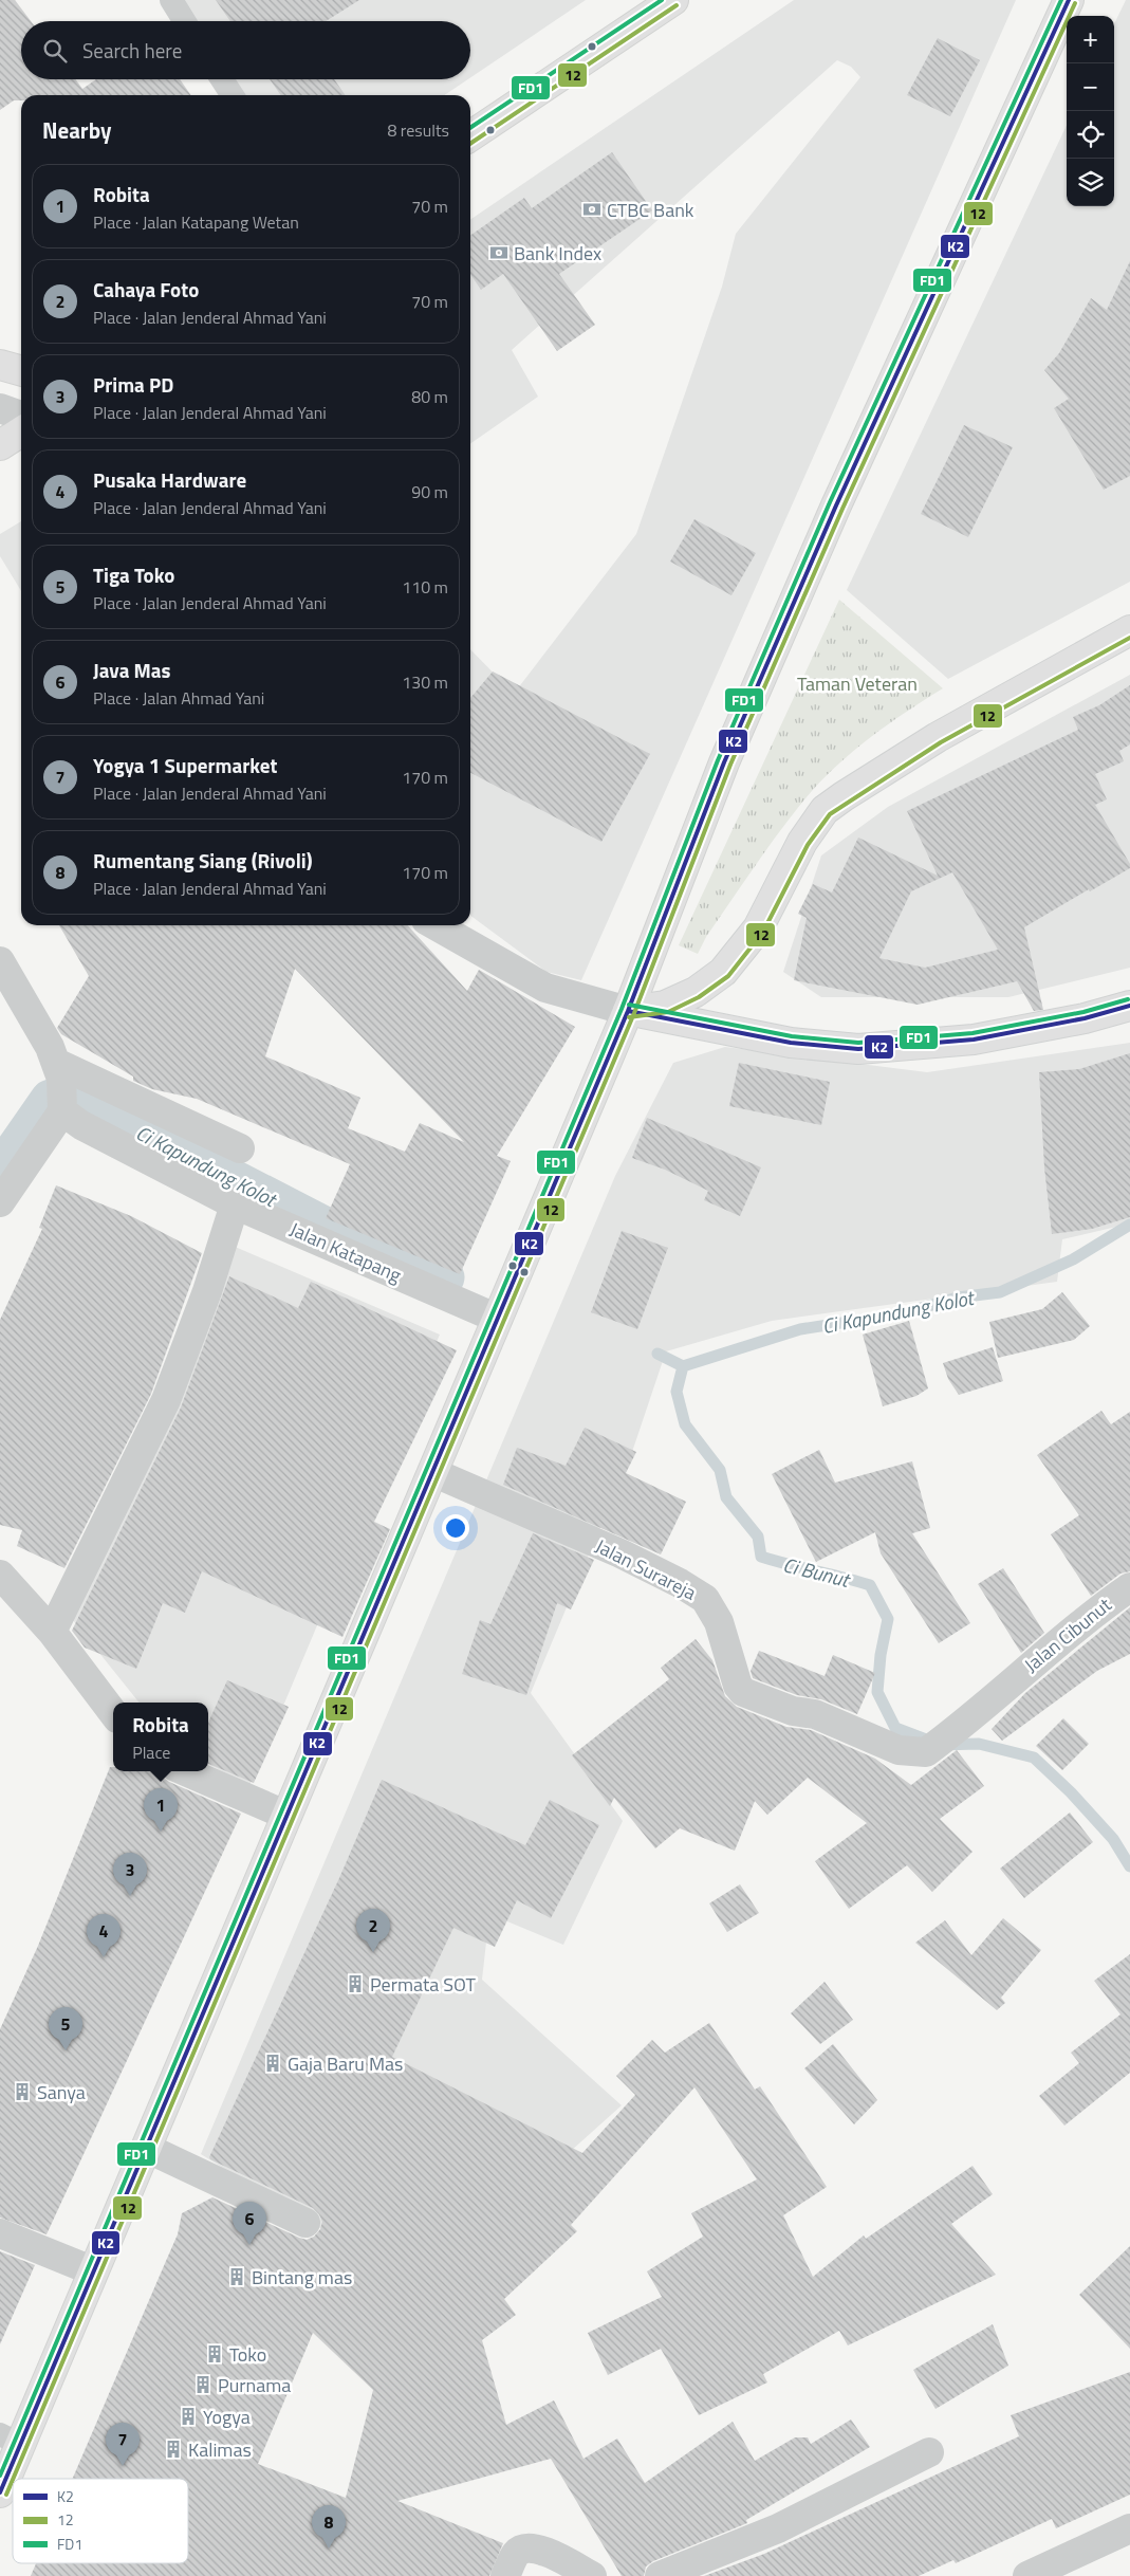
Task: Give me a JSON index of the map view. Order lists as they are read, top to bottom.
{
  "streets": {
    "street": ["Jalan Katapang", "Jalan Surareja", "Jalan Cibunut"]
  },
  "crossings": [
    ["Jalan Surareja", "Jalan Cibunut"]
  ],
  "water": ["Ci Kapundung Kolot", "Ci Bunut"],
  "parks": ["Taman Veteran"],
  "places": {
    "bank": ["CTBC Bank", "Bank Index"],
    "building": [
      "Permata SOT",
      "Gaja Baru Mas",
      "Sanya",
      "Bintang mas",
      "Toko",
      "Purnama",
      "Yogya",
      "Kalimas"
    ]
  },
  "lines": ["transit line K2", "transit line FD1", "transit line 12"],
  "legend": ["K2", "12", "FD1"],
  "page": {
    "map_buttons": ["+", "−"],
    "search": "Search here",
    "heading": ["Nearby", "8 results"],
    "list": [
      {
        "mark": "1",
        "name": "Robita",
        "note": "Place · Jalan Katapang Wetan",
        "value": "70 m"
      },
      {
        "mark": "2",
        "name": "Cahaya Foto",
        "note": "Place · Jalan Jenderal Ahmad Yani",
        "value": "70 m"
      },
      {
        "mark": "3",
        "name": "Prima PD",
        "note": "Place · Jalan Jenderal Ahmad Yani",
        "value": "80 m"
      },
      {
        "mark": "4",
        "name": "Pusaka Hardware",
        "note": "Place · Jalan Jenderal Ahmad Yani",
        "value": "90 m"
      },
      {
        "mark": "5",
        "name": "Tiga Toko",
        "note": "Place · Jalan Jenderal Ahmad Yani",
        "value": "110 m"
      },
      {
        "mark": "6",
        "name": "Java Mas",
        "note": "Place · Jalan Ahmad Yani",
        "value": "130 m"
      },
      {
        "mark": "7",
        "name": "Yogya 1 Supermarket",
        "note": "Place · Jalan Jenderal Ahmad Yani",
        "value": "170 m"
      },
      {
        "mark": "8",
        "name": "Rumentang Siang (Rivoli)",
        "note": "Place · Jalan Jenderal Ahmad Yani",
        "value": "170 m"
      }
    ],
    "popup": ["Robita", "Place"],
    "pins": [
      "1",
      "3",
      "2",
      "4",
      "5",
      "6",
      "7",
      "8"
    ]
  }
}
